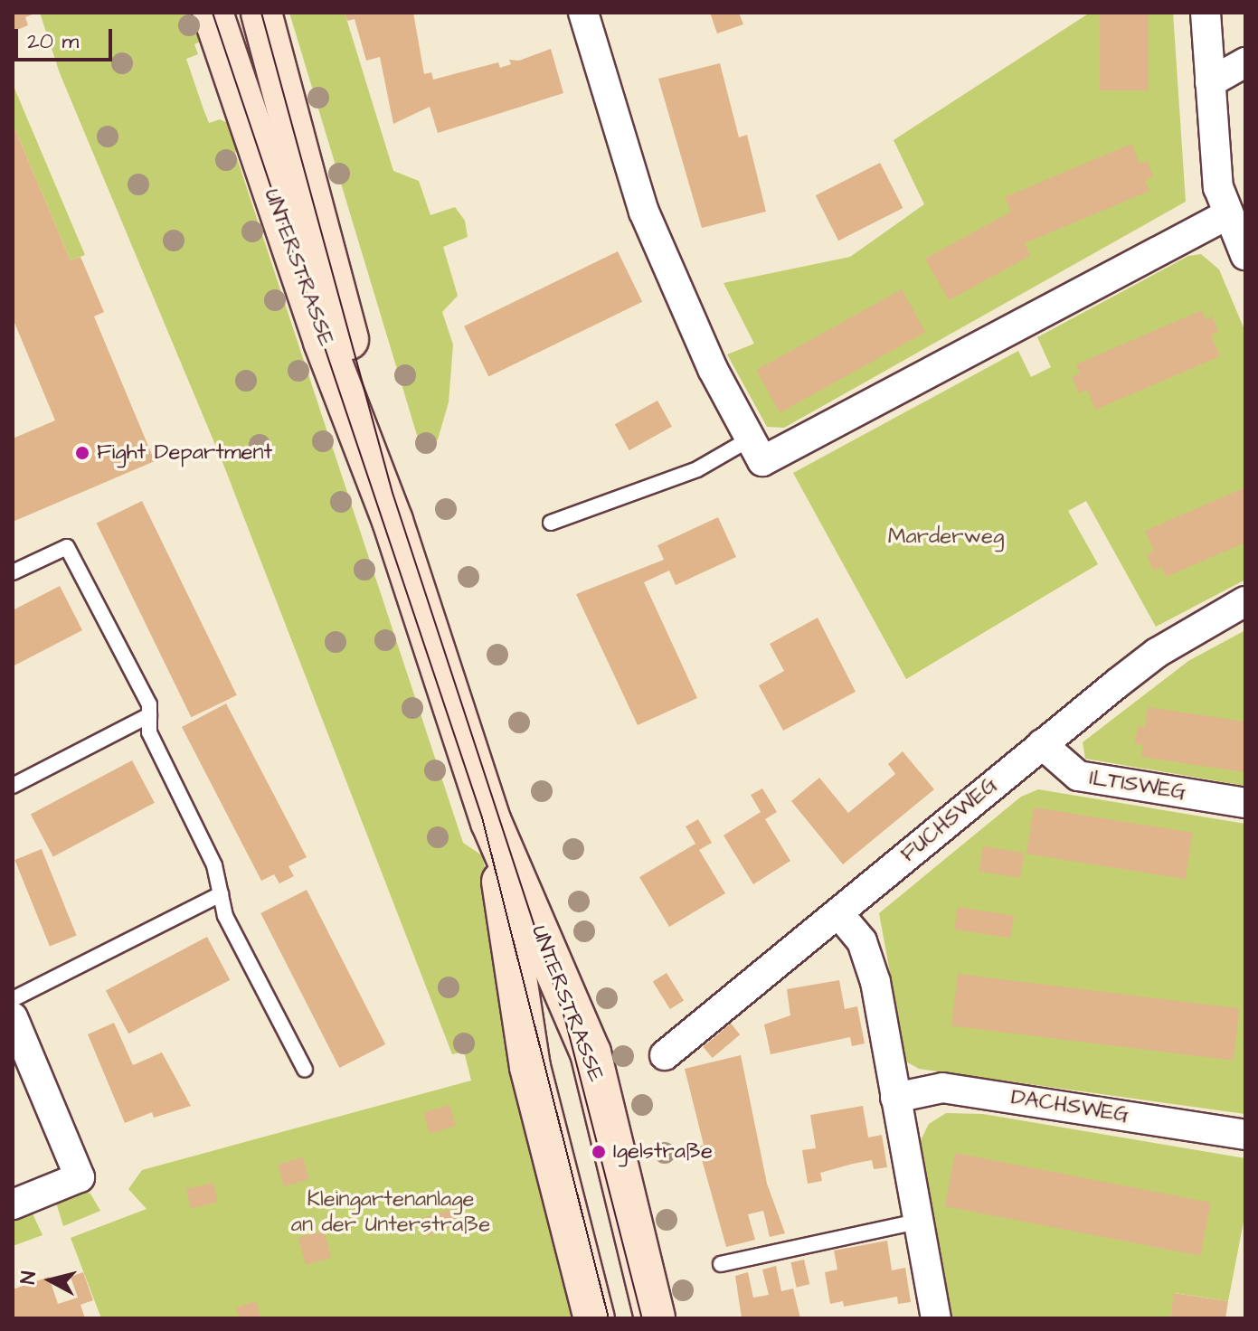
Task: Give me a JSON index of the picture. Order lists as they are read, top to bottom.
{
  "streets": {
    "main road": ["UNTERSTRASSE"],
    "street": ["ILTISWEG", "FUCHSWEG", "DACHSWEG"]
  },
  "crossings": [
    ["ILTISWEG", "FUCHSWEG"]
  ],
  "parks": ["Marderweg", "Kleingartenanlage an der Unterstraße"],
  "places": ["Fight Department", "Igelstraße"],
  "scale_bar": "20 m",
  "north": "left"
}
